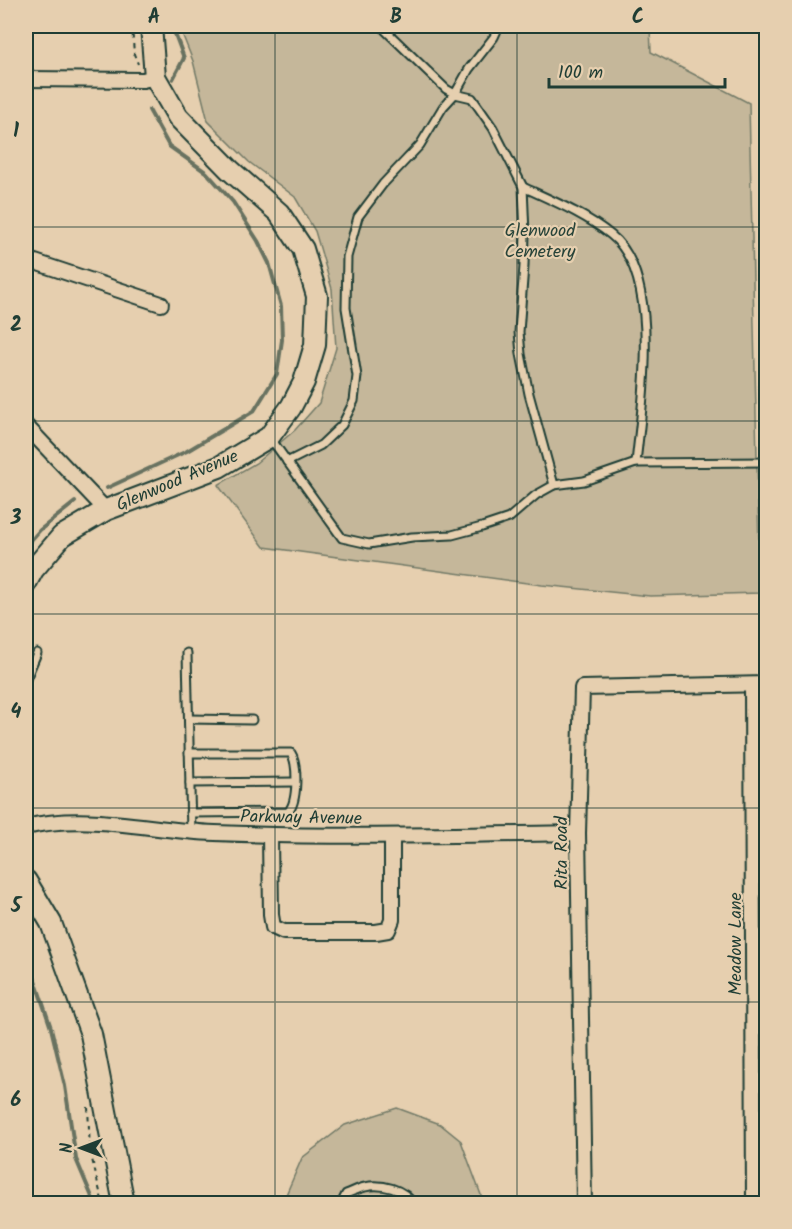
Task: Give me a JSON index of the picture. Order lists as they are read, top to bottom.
{
  "streets": {
    "street": [
      "Glenwood Avenue",
      "Parkway Avenue",
      "Rita Road",
      "Meadow Lane"
    ]
  },
  "crossings": [
    ["Parkway Avenue", "Rita Road"],
    ["Rita Road", "Meadow Lane"]
  ],
  "parks": ["Glenwood Cemetery"],
  "scale_bar": "100 m",
  "north": "left",
  "grid": {
    "columns": ["A", "B", "C"],
    "rows": [
      "1",
      "2",
      "3",
      "4",
      "5",
      "6"
    ]
  }
}
